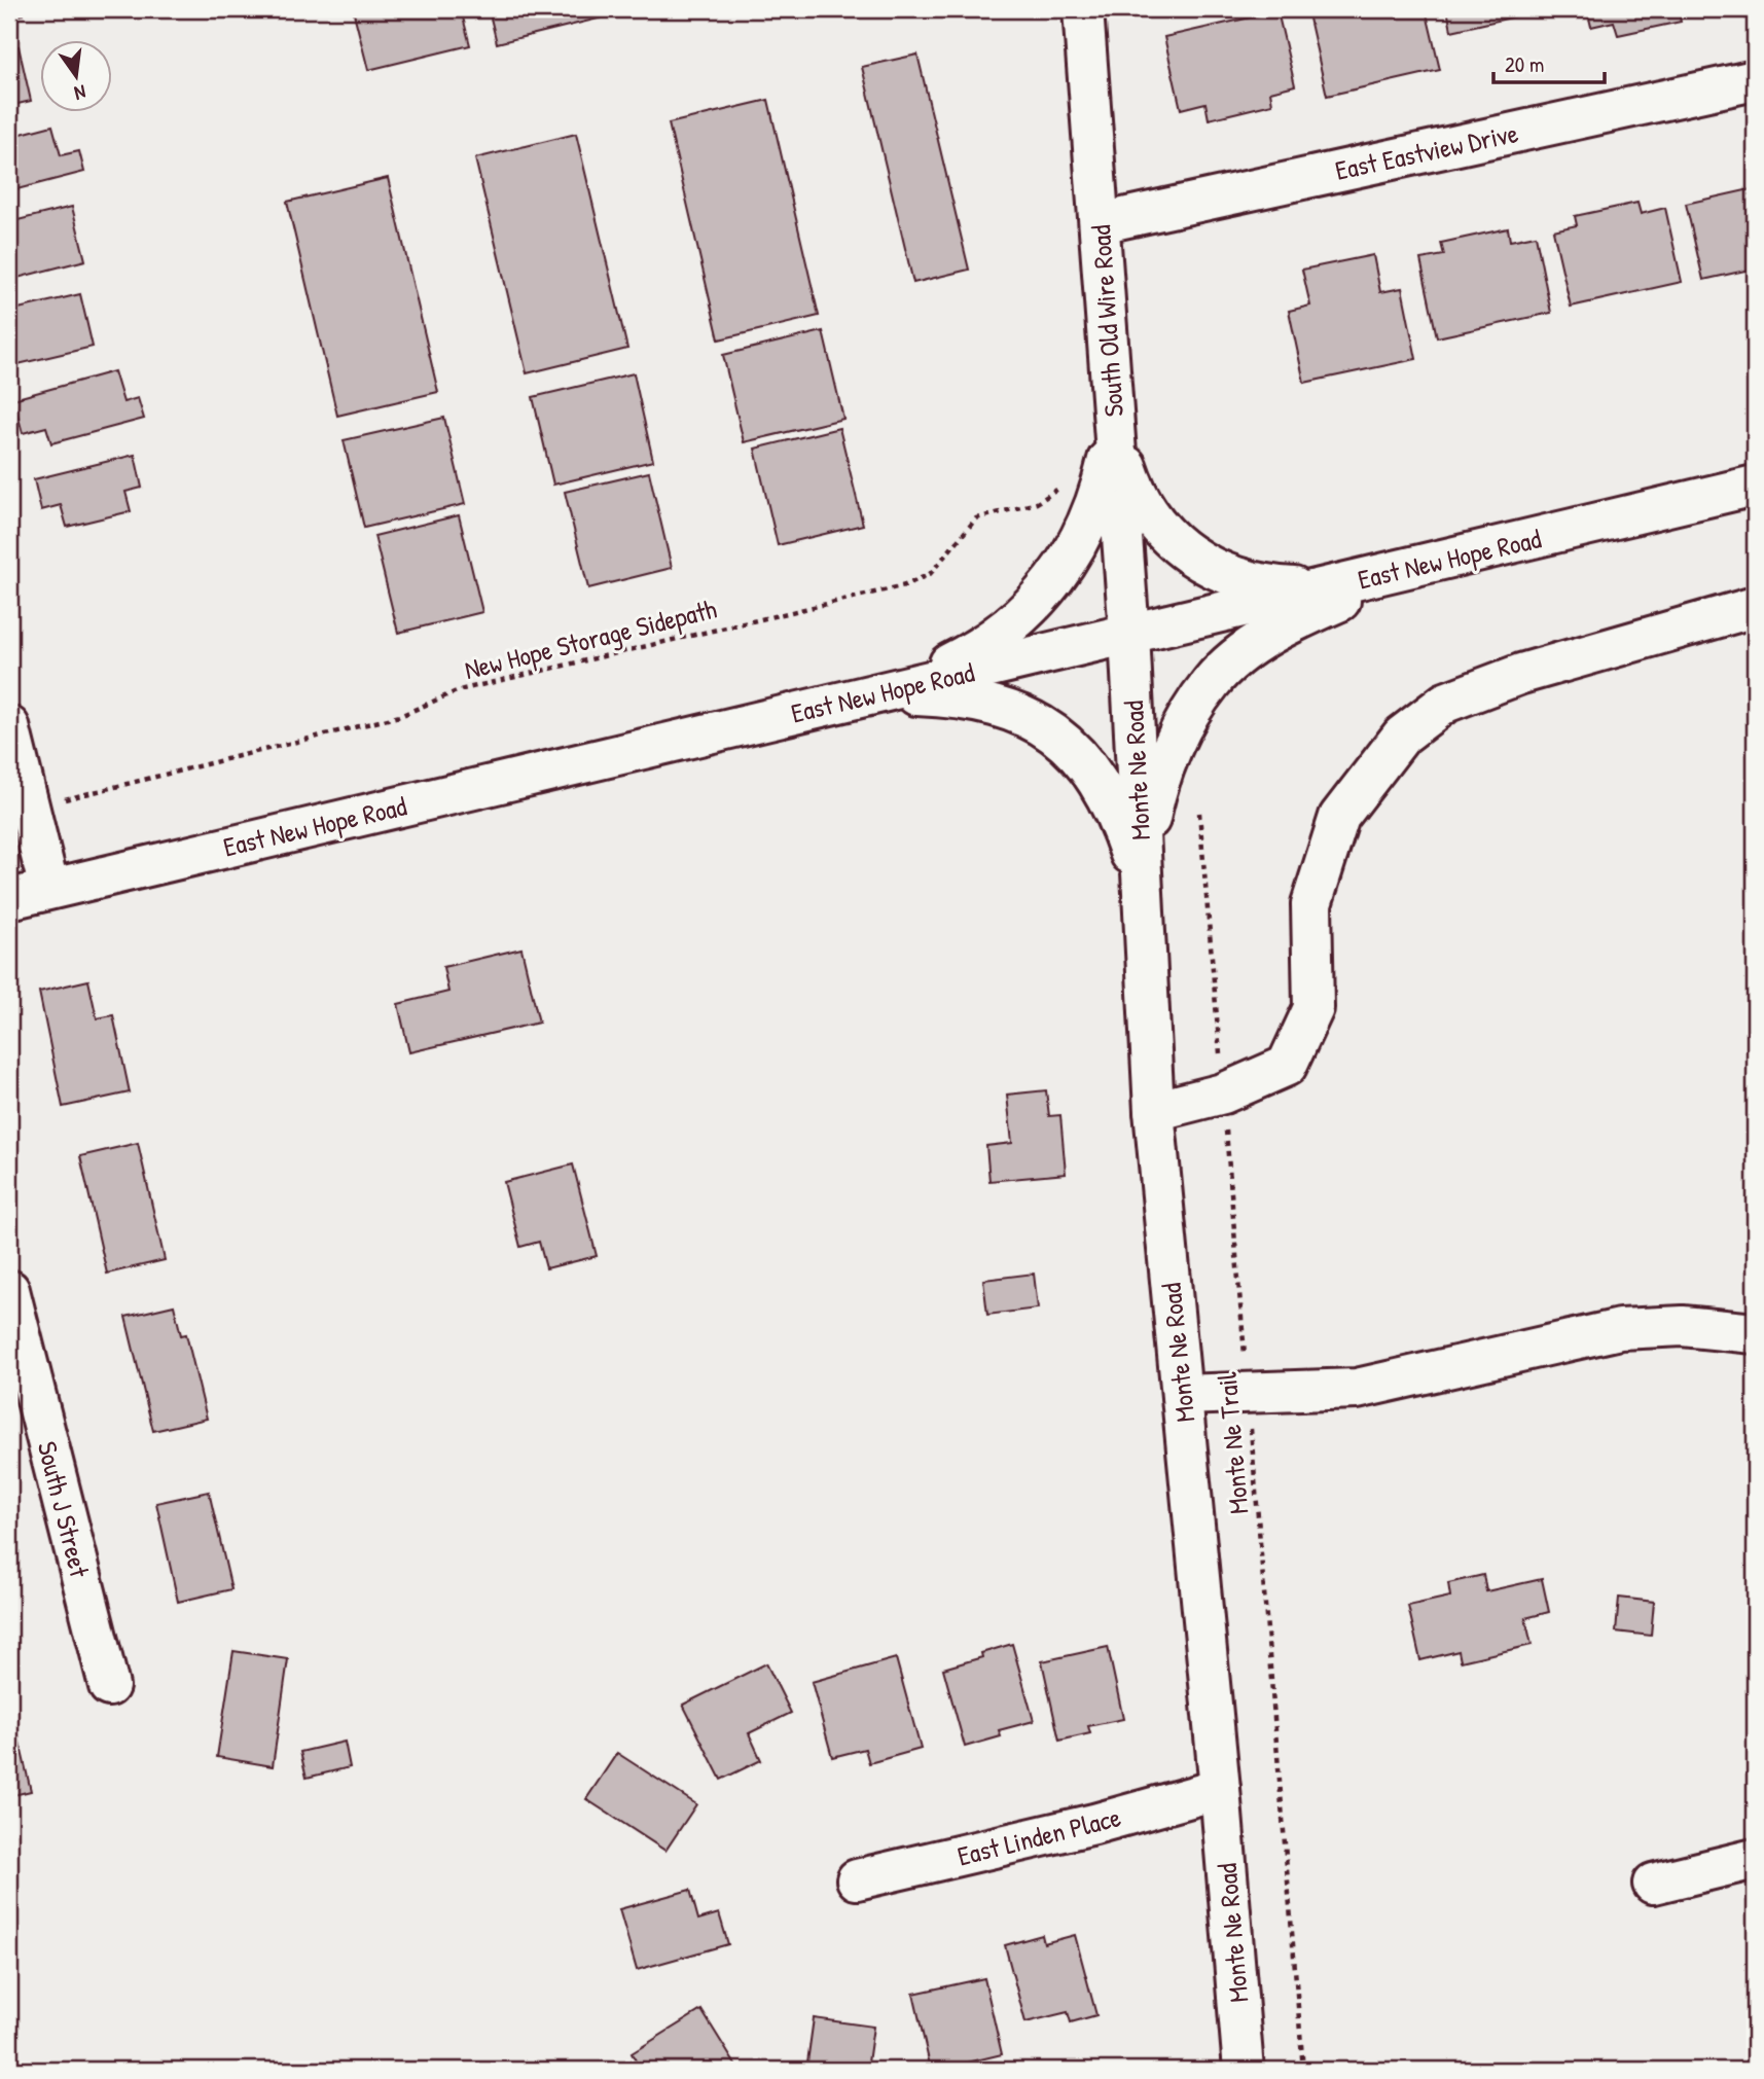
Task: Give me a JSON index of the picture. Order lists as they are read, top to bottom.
{
  "streets": {
    "street": [
      "East Eastview Drive",
      "South Old Wire Road",
      "East New Hope Road",
      "Monte Ne Road",
      "South J Street",
      "East Linden Place"
    ],
    "path": ["New Hope Storage Sidepath", "Monte Ne Trail"]
  },
  "crossings": [
    ["East Eastview Drive", "South Old Wire Road"],
    ["South Old Wire Road", "East New Hope Road"],
    ["South Old Wire Road", "Monte Ne Road"],
    ["East New Hope Road", "Monte Ne Road"],
    ["Monte Ne Road", "East Linden Place"]
  ],
  "scale_bar": "20 m",
  "north": "bottom"
}
